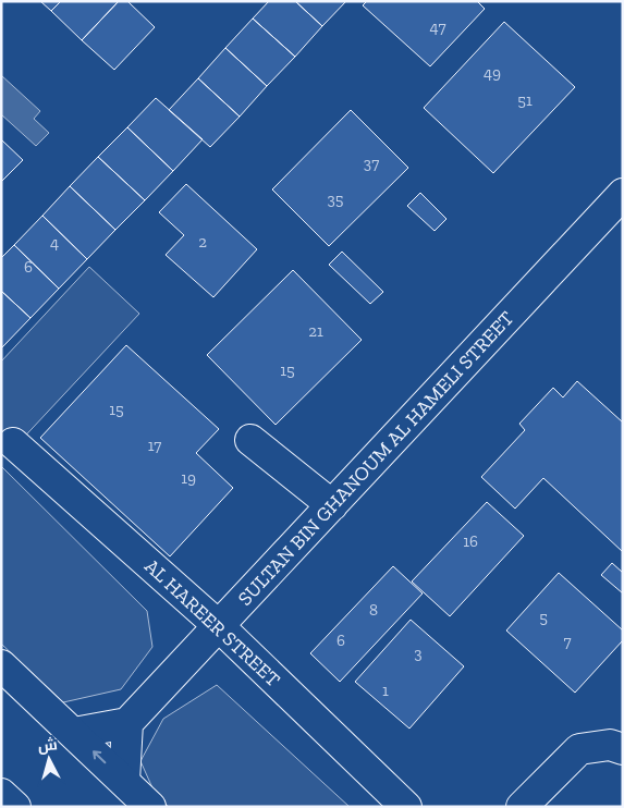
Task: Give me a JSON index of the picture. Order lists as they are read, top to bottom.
{
  "streets": {
    "street": ["SULTAN BIN GHANOUM AL HAMELI STREET", "AL HAREER STREET"]
  },
  "crossings": [
    ["SULTAN BIN GHANOUM AL HAMELI STREET", "AL HAREER STREET"]
  ],
  "house_numbers": [
    "47",
    "49",
    "51",
    "37",
    "35",
    "2",
    "4",
    "6",
    "21",
    "15",
    "15",
    "17",
    "19",
    "16",
    "8",
    "5",
    "6",
    "7",
    "3",
    "1"
  ],
  "north": "top"
}
